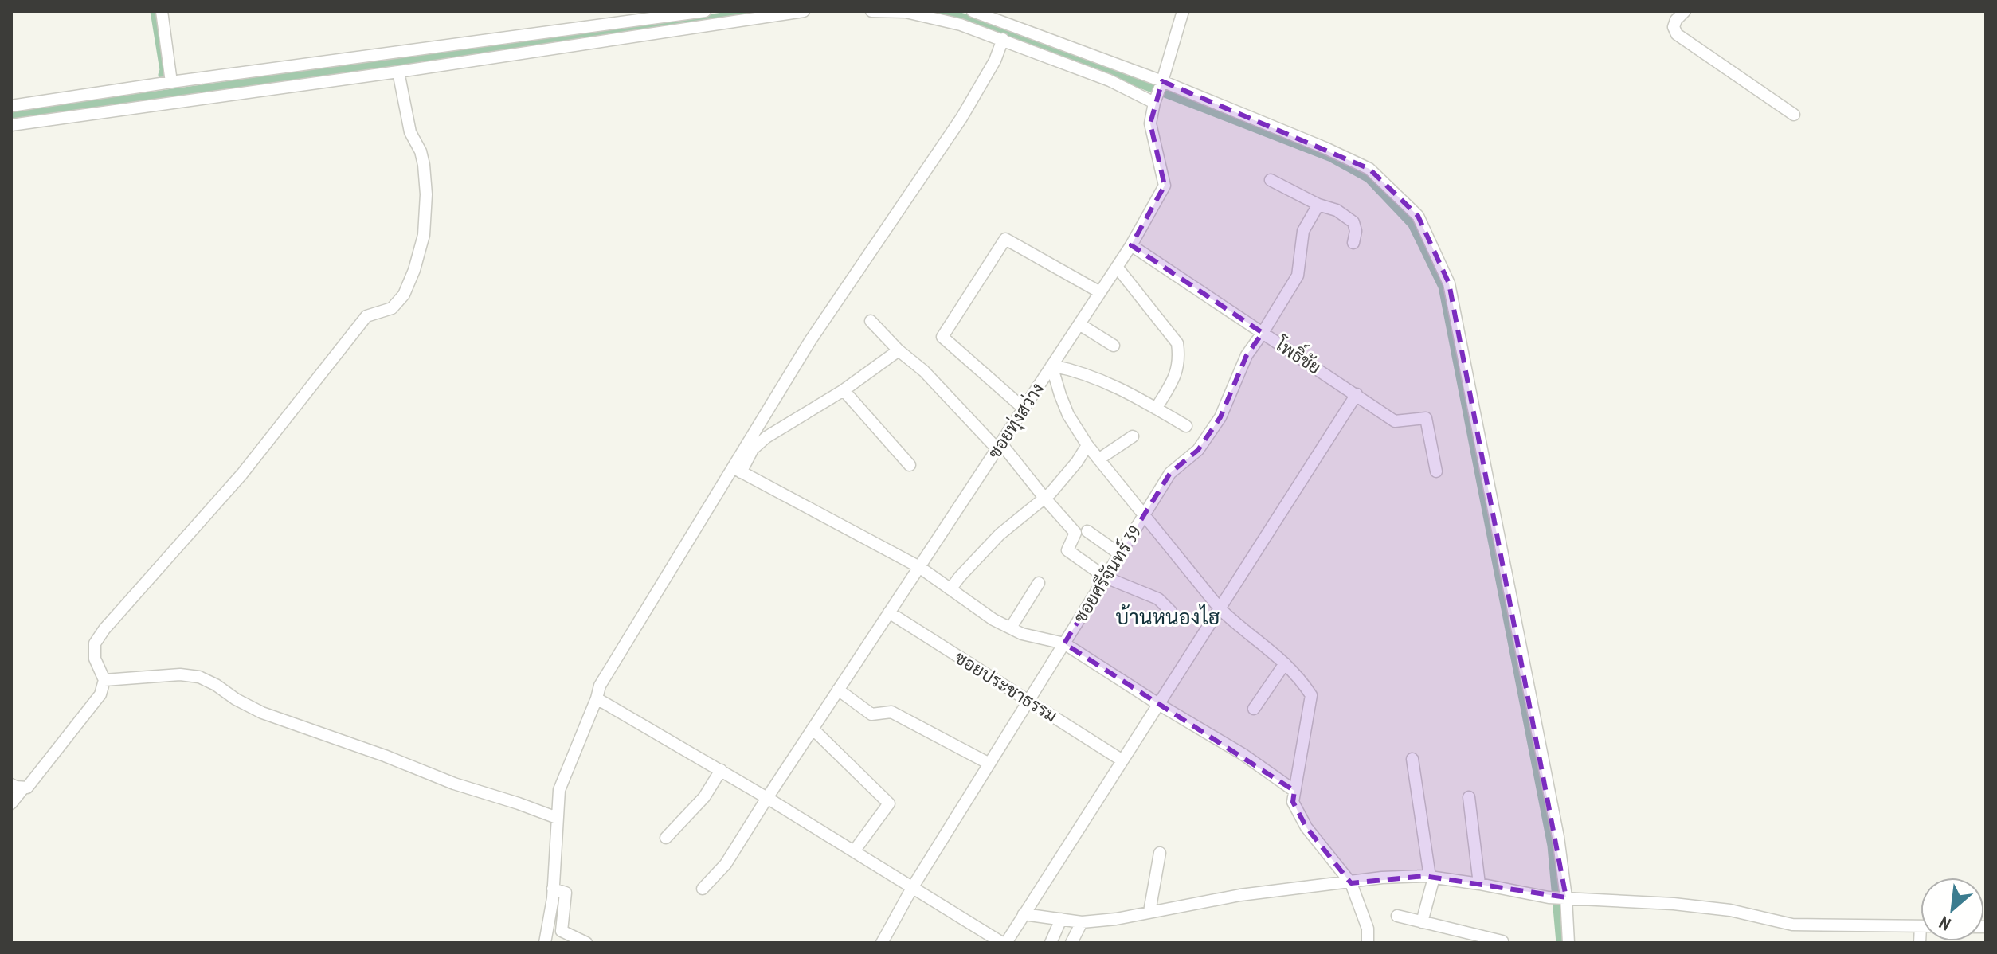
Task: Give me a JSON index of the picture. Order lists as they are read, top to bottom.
{
  "streets": {
    "street": [
      "โพธิ์ชัย",
      "ซอยทุ่งสว่าง",
      "ซอยศรีจันทร์ 39",
      "ซอยประชาธรรม"
    ]
  },
  "crossings": [
    ["โพธิ์ชัย", "ซอยทุ่งสว่าง"],
    ["โพธิ์ชัย", "ซอยศรีจันทร์ 39"],
    ["ซอยทุ่งสว่าง", "ซอยประชาธรรม"],
    ["ซอยศรีจันทร์ 39", "ซอยประชาธรรม"]
  ],
  "districts": ["บ้านหนองไฮ"],
  "north": "bottom left"
}
